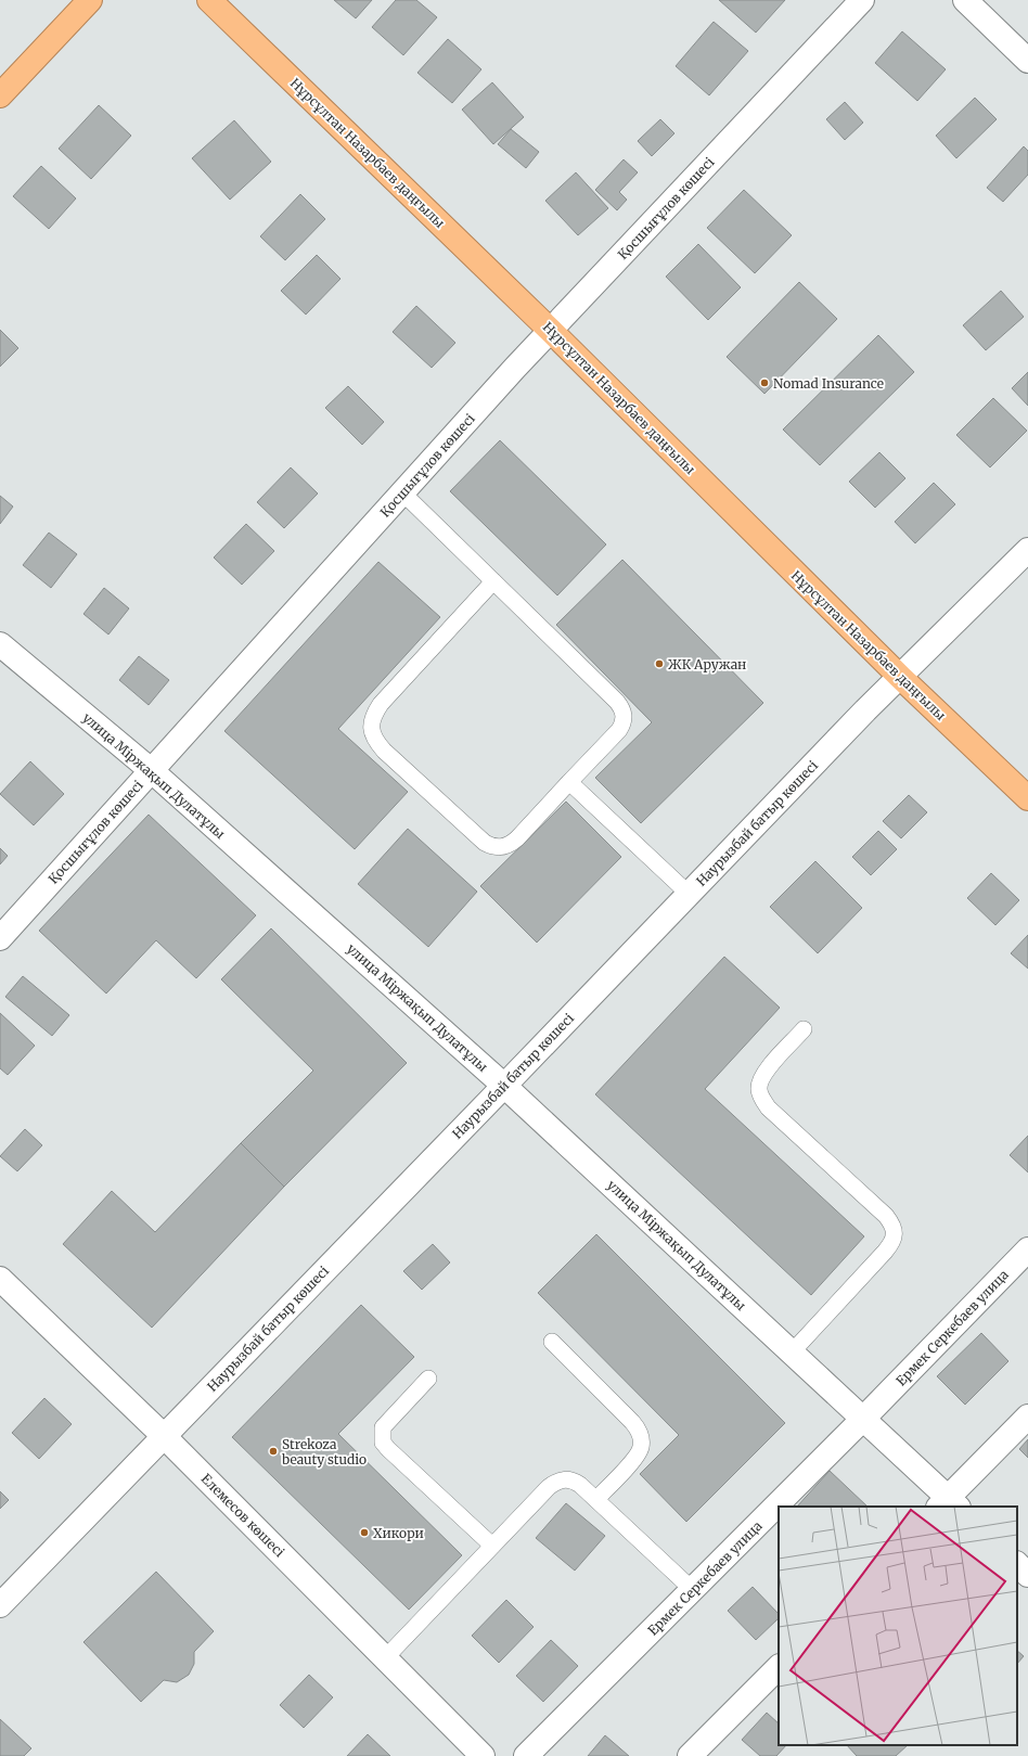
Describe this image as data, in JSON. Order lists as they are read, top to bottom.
{
  "streets": {
    "highway": ["Нұрсұлтан Назарбаев даңғылы"],
    "street": [
      "Қосшығұлов көшесі",
      "улица Міржақып Дулатұлы",
      "Наурызбай батыр көшесі",
      "Ермек Серкебаев улица",
      "Елемесов көшесі"
    ]
  },
  "crossings": [
    ["Нұрсұлтан Назарбаев даңғылы", "Қосшығұлов көшесі"],
    ["Нұрсұлтан Назарбаев даңғылы", "Наурызбай батыр көшесі"],
    ["Қосшығұлов көшесі", "улица Міржақып Дулатұлы"],
    ["улица Міржақып Дулатұлы", "Наурызбай батыр көшесі"],
    ["улица Міржақып Дулатұлы", "Ермек Серкебаев улица"],
    ["Наурызбай батыр көшесі", "Елемесов көшесі"]
  ],
  "places": [
    "Nomad Insurance",
    "ЖК Аружан",
    "Strekoza beauty studio",
    "Хикори"
  ]
}
